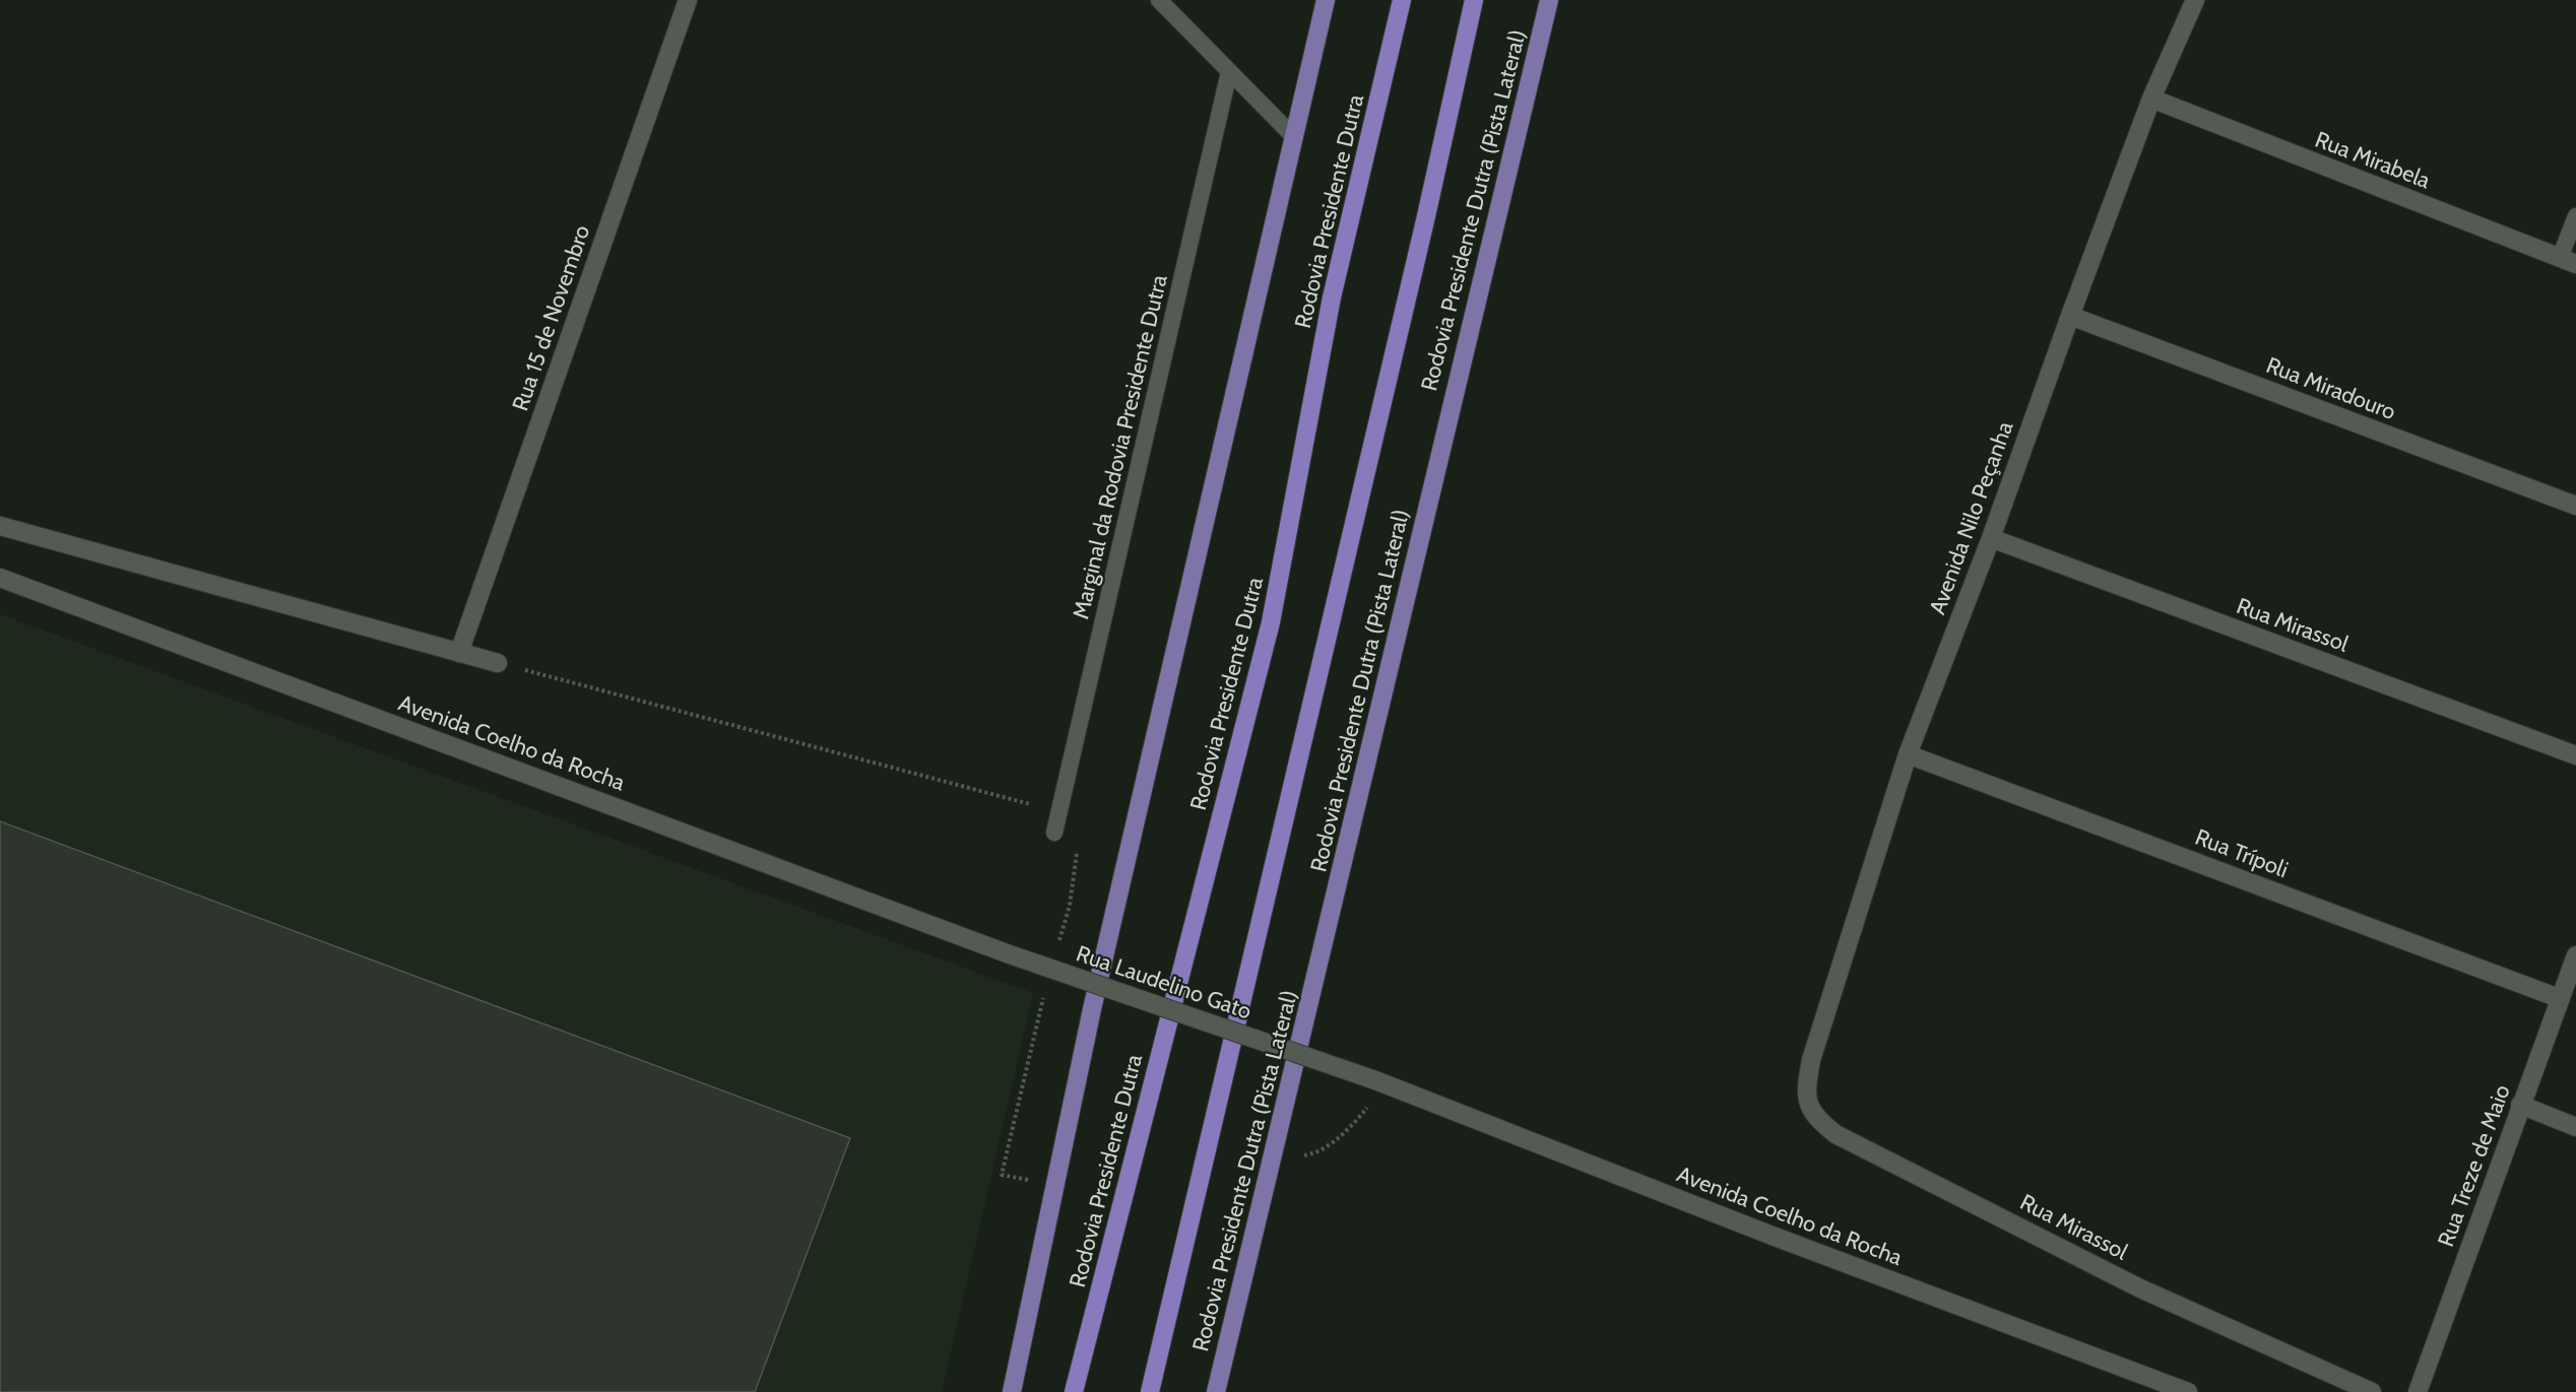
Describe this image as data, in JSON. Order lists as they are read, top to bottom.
{
  "streets": {
    "highway": ["Rodovia Presidente Dutra (Pista Lateral)", "Rodovia Presidente Dutra"],
    "street": [
      "Rua Mirabela",
      "Rua 15 de Novembro",
      "Rua Miradouro",
      "Avenida Nilo Peçanha",
      "Rua Mirassol",
      "Avenida Coelho da Rocha",
      "Rua Trípoli",
      "Rua Laudelino Gato",
      "Rua Treze de Maio"
    ],
    "lane": ["Marginal da Rodovia Presidente Dutra"]
  },
  "crossings": [
    ["Rua Mirabela", "Avenida Nilo Peçanha"],
    ["Rua Miradouro", "Avenida Nilo Peçanha"],
    ["Avenida Nilo Peçanha", "Rua Mirassol"],
    ["Avenida Nilo Peçanha", "Rua Trípoli"],
    ["Avenida Coelho da Rocha", "Rua Laudelino Gato"],
    ["Rua Trípoli", "Rua Treze de Maio"]
  ]
}
